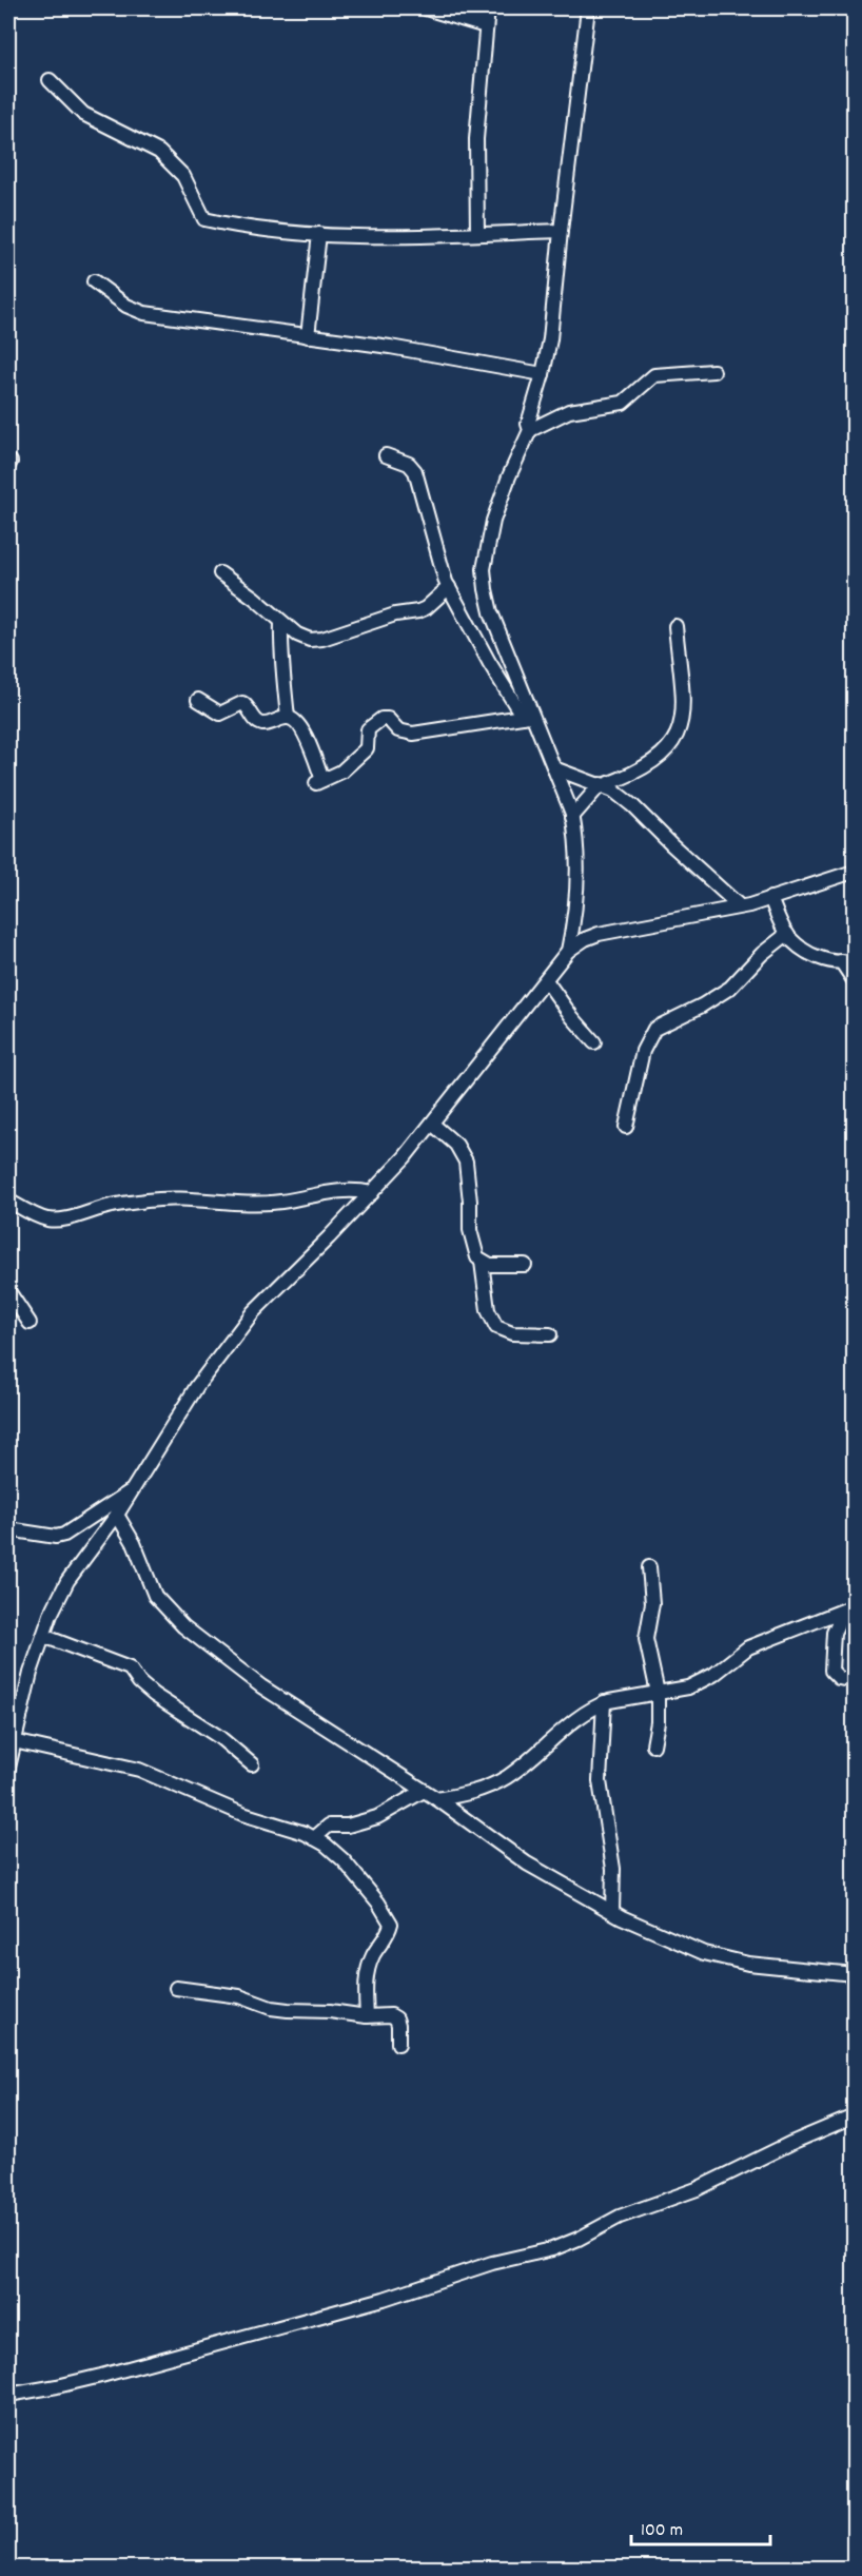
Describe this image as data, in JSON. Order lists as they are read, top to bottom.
{
  "scale_bar": "100 m"
}
